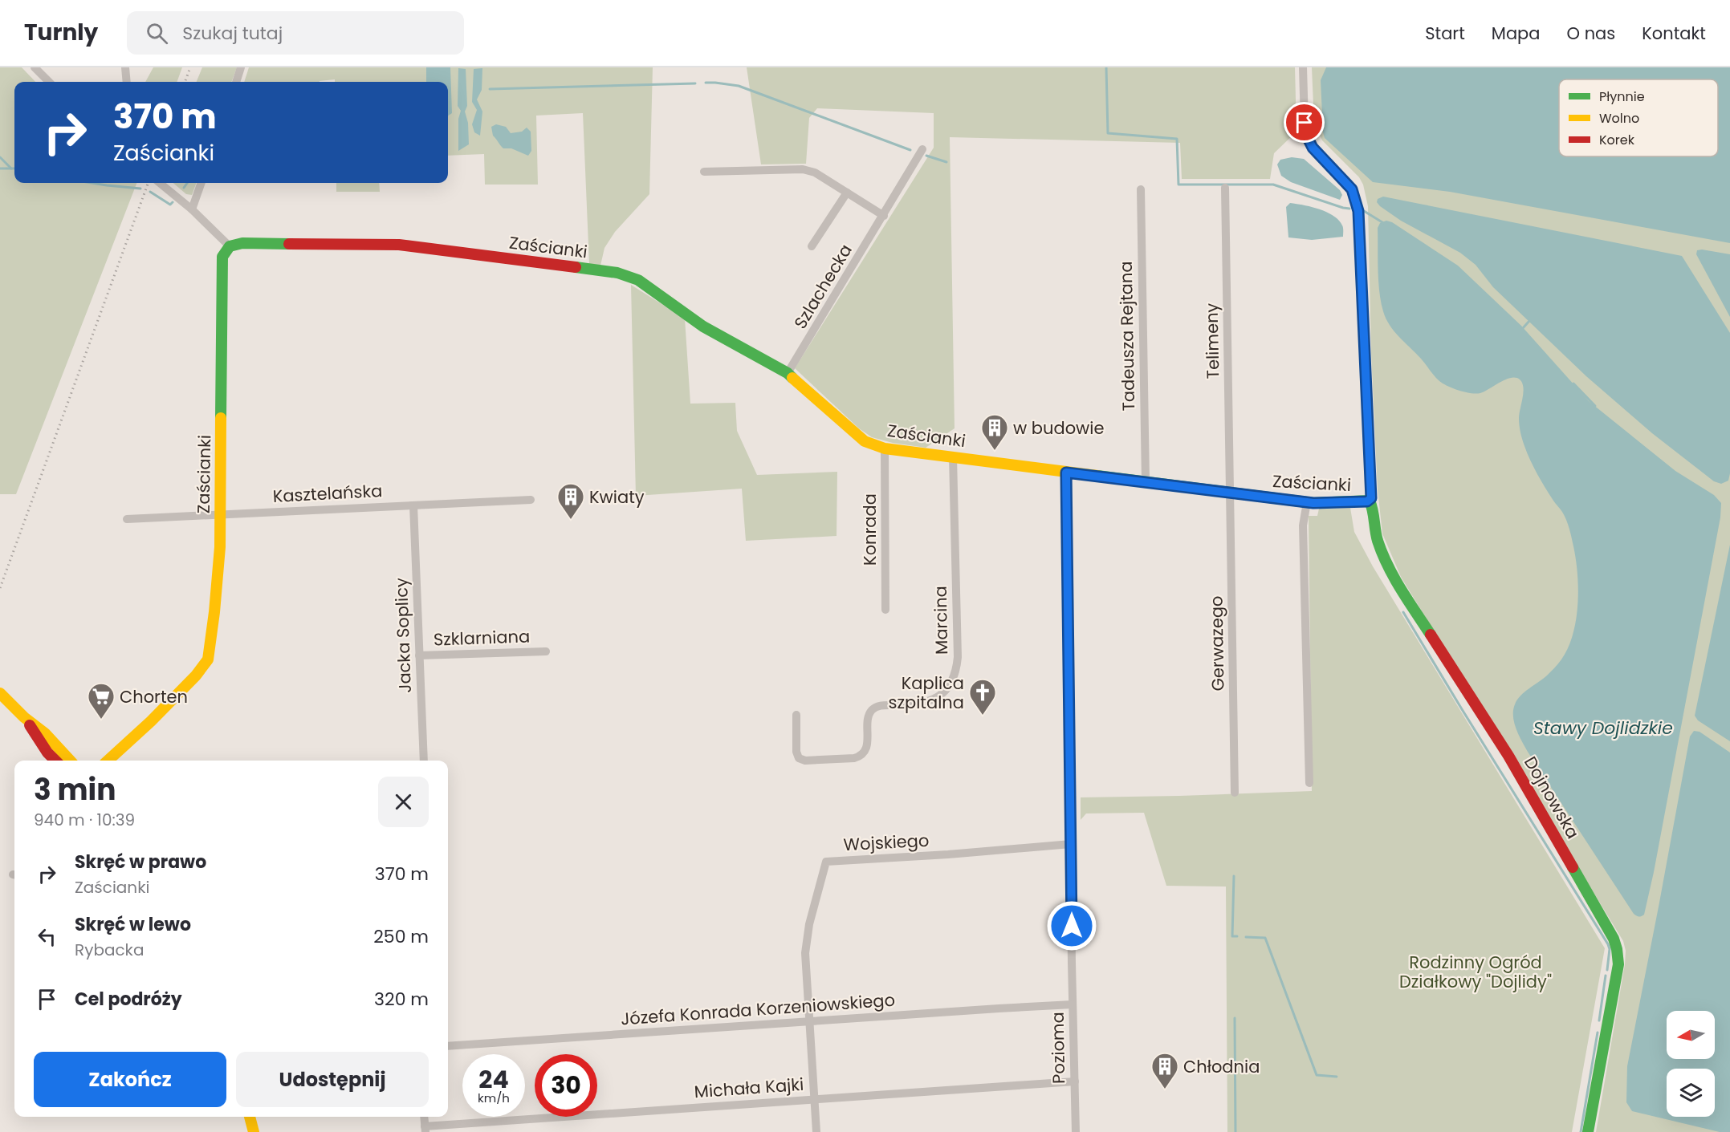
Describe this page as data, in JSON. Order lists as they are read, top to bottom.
{
  "streets": {
    "street": [
      "Zaścianki",
      "Szlachecka",
      "Tadeusza Rejtana",
      "Telimeny",
      "Kasztelańska",
      "Konrada",
      "Marcina",
      "Jacka Soplicy",
      "Szklarniana",
      "Gerwazego",
      "Dojnowska",
      "Wojskiego",
      "Józefa Konrada Korzeniowskiego",
      "Pozioma",
      "Michała Kajki"
    ]
  },
  "crossings": [
    ["Zaścianki", "Szlachecka"],
    ["Zaścianki", "Tadeusza Rejtana"],
    ["Zaścianki", "Telimeny"],
    ["Zaścianki", "Kasztelańska"],
    ["Zaścianki", "Konrada"],
    ["Zaścianki", "Marcina"],
    ["Zaścianki", "Gerwazego"],
    ["Zaścianki", "Dojnowska"],
    ["Zaścianki", "Pozioma"],
    ["Telimeny", "Gerwazego"],
    ["Kasztelańska", "Jacka Soplicy"],
    ["Jacka Soplicy", "Szklarniana"],
    ["Wojskiego", "Józefa Konrada Korzeniowskiego"],
    ["Wojskiego", "Pozioma"],
    ["Józefa Konrada Korzeniowskiego", "Pozioma"],
    ["Pozioma", "Michała Kajki"]
  ],
  "water": ["Stawy Dojlidzkie"],
  "parks": ["Rodzinny Ogród Działkowy \"Dojlidy\""],
  "places": {
    "building": ["w budowie", "Kwiaty", "Chłodnia"],
    "church": ["Kaplica szpitalna"],
    "supermarket": ["Chorten"]
  },
  "legend": ["Płynnie", "Wolno", "Korek"],
  "north": "left",
  "page": {
    "header": "Turnly",
    "search": "Szukaj tutaj",
    "nav": [
      "Start",
      "Mapa",
      "O nas",
      "Kontakt"
    ],
    "turn": ["370 m", "Zaścianki"],
    "heading": ["3 min", "940 m · 10:39"],
    "list": [
      {
        "name": "Skręć w prawo",
        "note": "Zaścianki",
        "value": "370 m"
      },
      {
        "name": "Skręć w lewo",
        "note": "Rybacka",
        "value": "250 m"
      },
      {
        "name": "Cel podróży",
        "value": "320 m"
      }
    ],
    "buttons": ["Zakończ", "Udostępnij"],
    "speed": "24 km/h",
    "limit": "30"
  }
}
